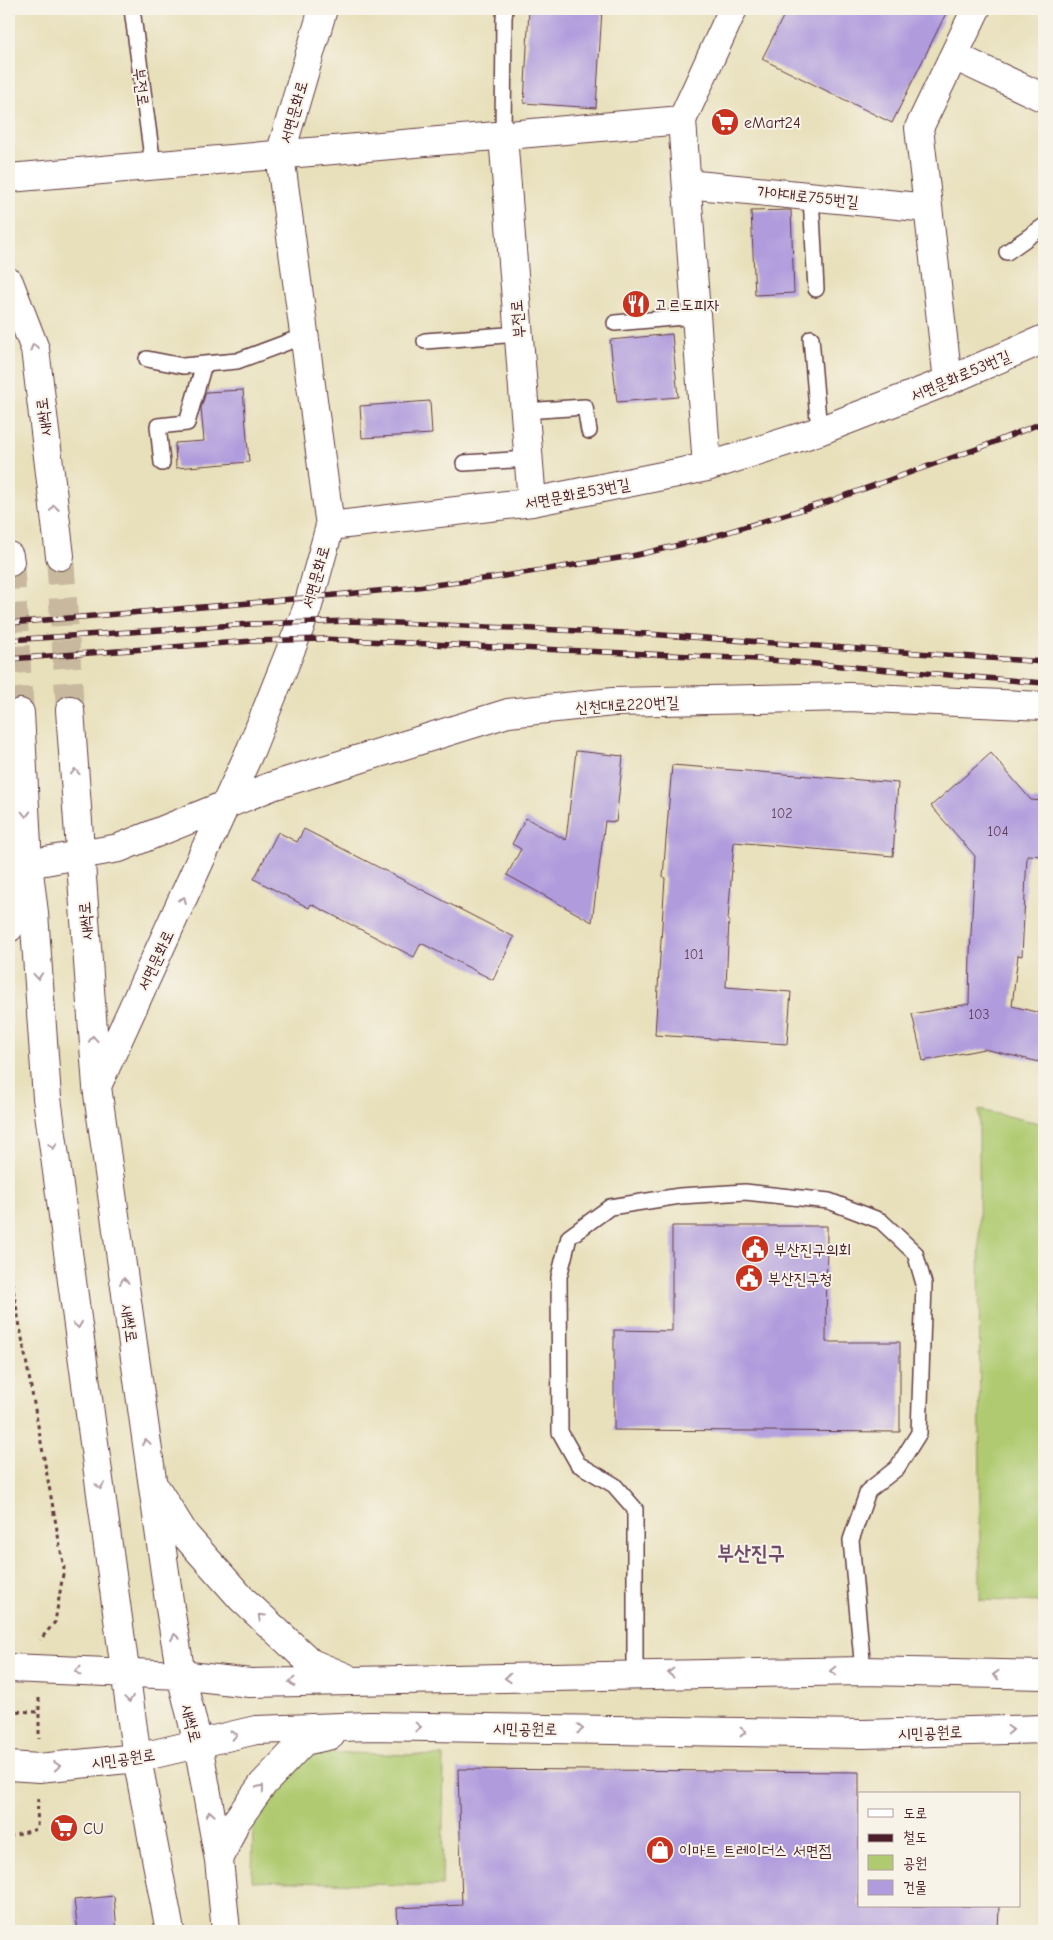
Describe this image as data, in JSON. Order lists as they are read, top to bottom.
{
  "streets": {
    "main road": [
      "부전로",
      "서면문화로",
      "가야대로755번길",
      "서면문화로53번길",
      "새싹로",
      "신천대로220번길",
      "시민공원로"
    ]
  },
  "crossings": [
    ["부전로", "서면문화로53번길"],
    ["서면문화로", "서면문화로53번길"],
    ["서면문화로", "새싹로"],
    ["서면문화로", "신천대로220번길"],
    ["새싹로", "시민공원로"]
  ],
  "districts": ["부산진구"],
  "places": {
    "supermarket": ["eMart24", "CU"],
    "restaurant": ["고르도피자"],
    "public building": ["부산진구의회", "부산진구청"],
    "shop": ["이마트 트레이더스 서면점"]
  },
  "house_numbers": [
    "102",
    "104",
    "101",
    "103"
  ],
  "legend": [
    "도로",
    "철도",
    "공원",
    "건물"
  ]
}
